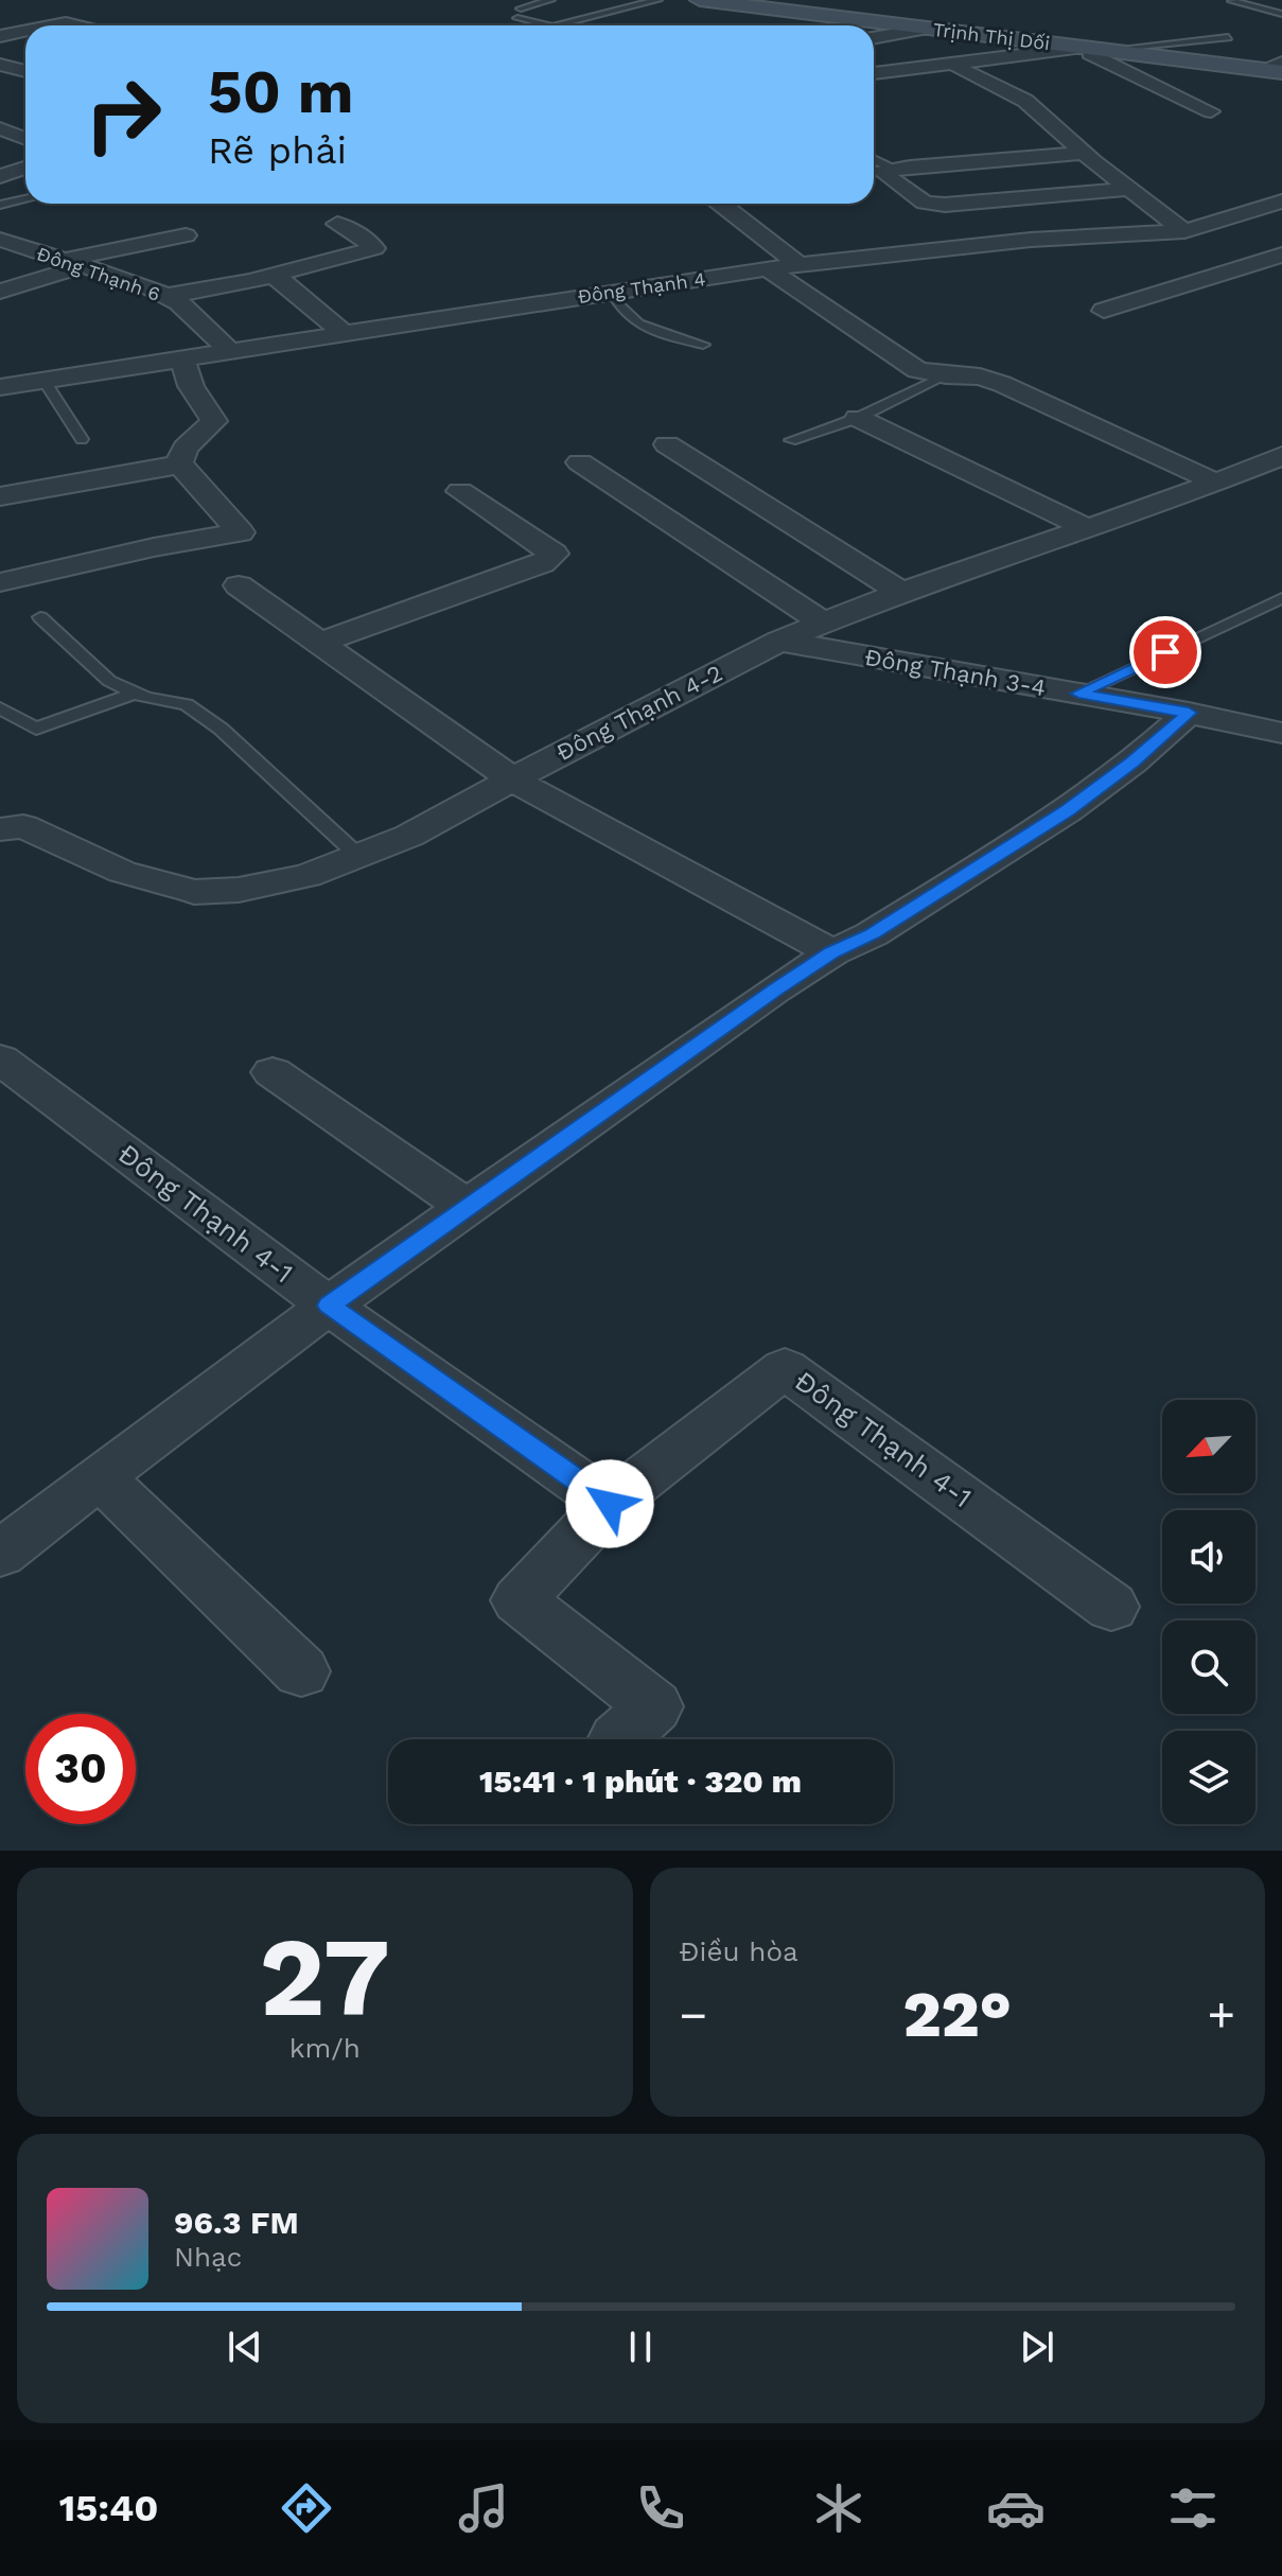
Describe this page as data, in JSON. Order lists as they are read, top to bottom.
{
  "streets": {
    "main road": ["Trịnh Thị Dối"],
    "street": [
      "Đông Thạnh 6",
      "Đông Thạnh 4",
      "Đông Thạnh 3-4",
      "Đông Thạnh 4-2",
      "Đông Thạnh 4-1"
    ]
  },
  "crossings": [
    ["Đông Thạnh 6", "Đông Thạnh 4"],
    ["Đông Thạnh 3-4", "Đông Thạnh 4-2"]
  ],
  "north": "bottom left",
  "page": {
    "turn": ["50 m", "Rẽ phải"],
    "limit": "30",
    "trip": "15:41 · 1 phút · 320 m",
    "tile": [
      ["27", "km/h"],
      "Điều hòa"
    ],
    "heat": ["−", "22°", "+"],
    "song": ["96.3 FM", "Nhạc"],
    "tabs": "15:40"
  }
}
